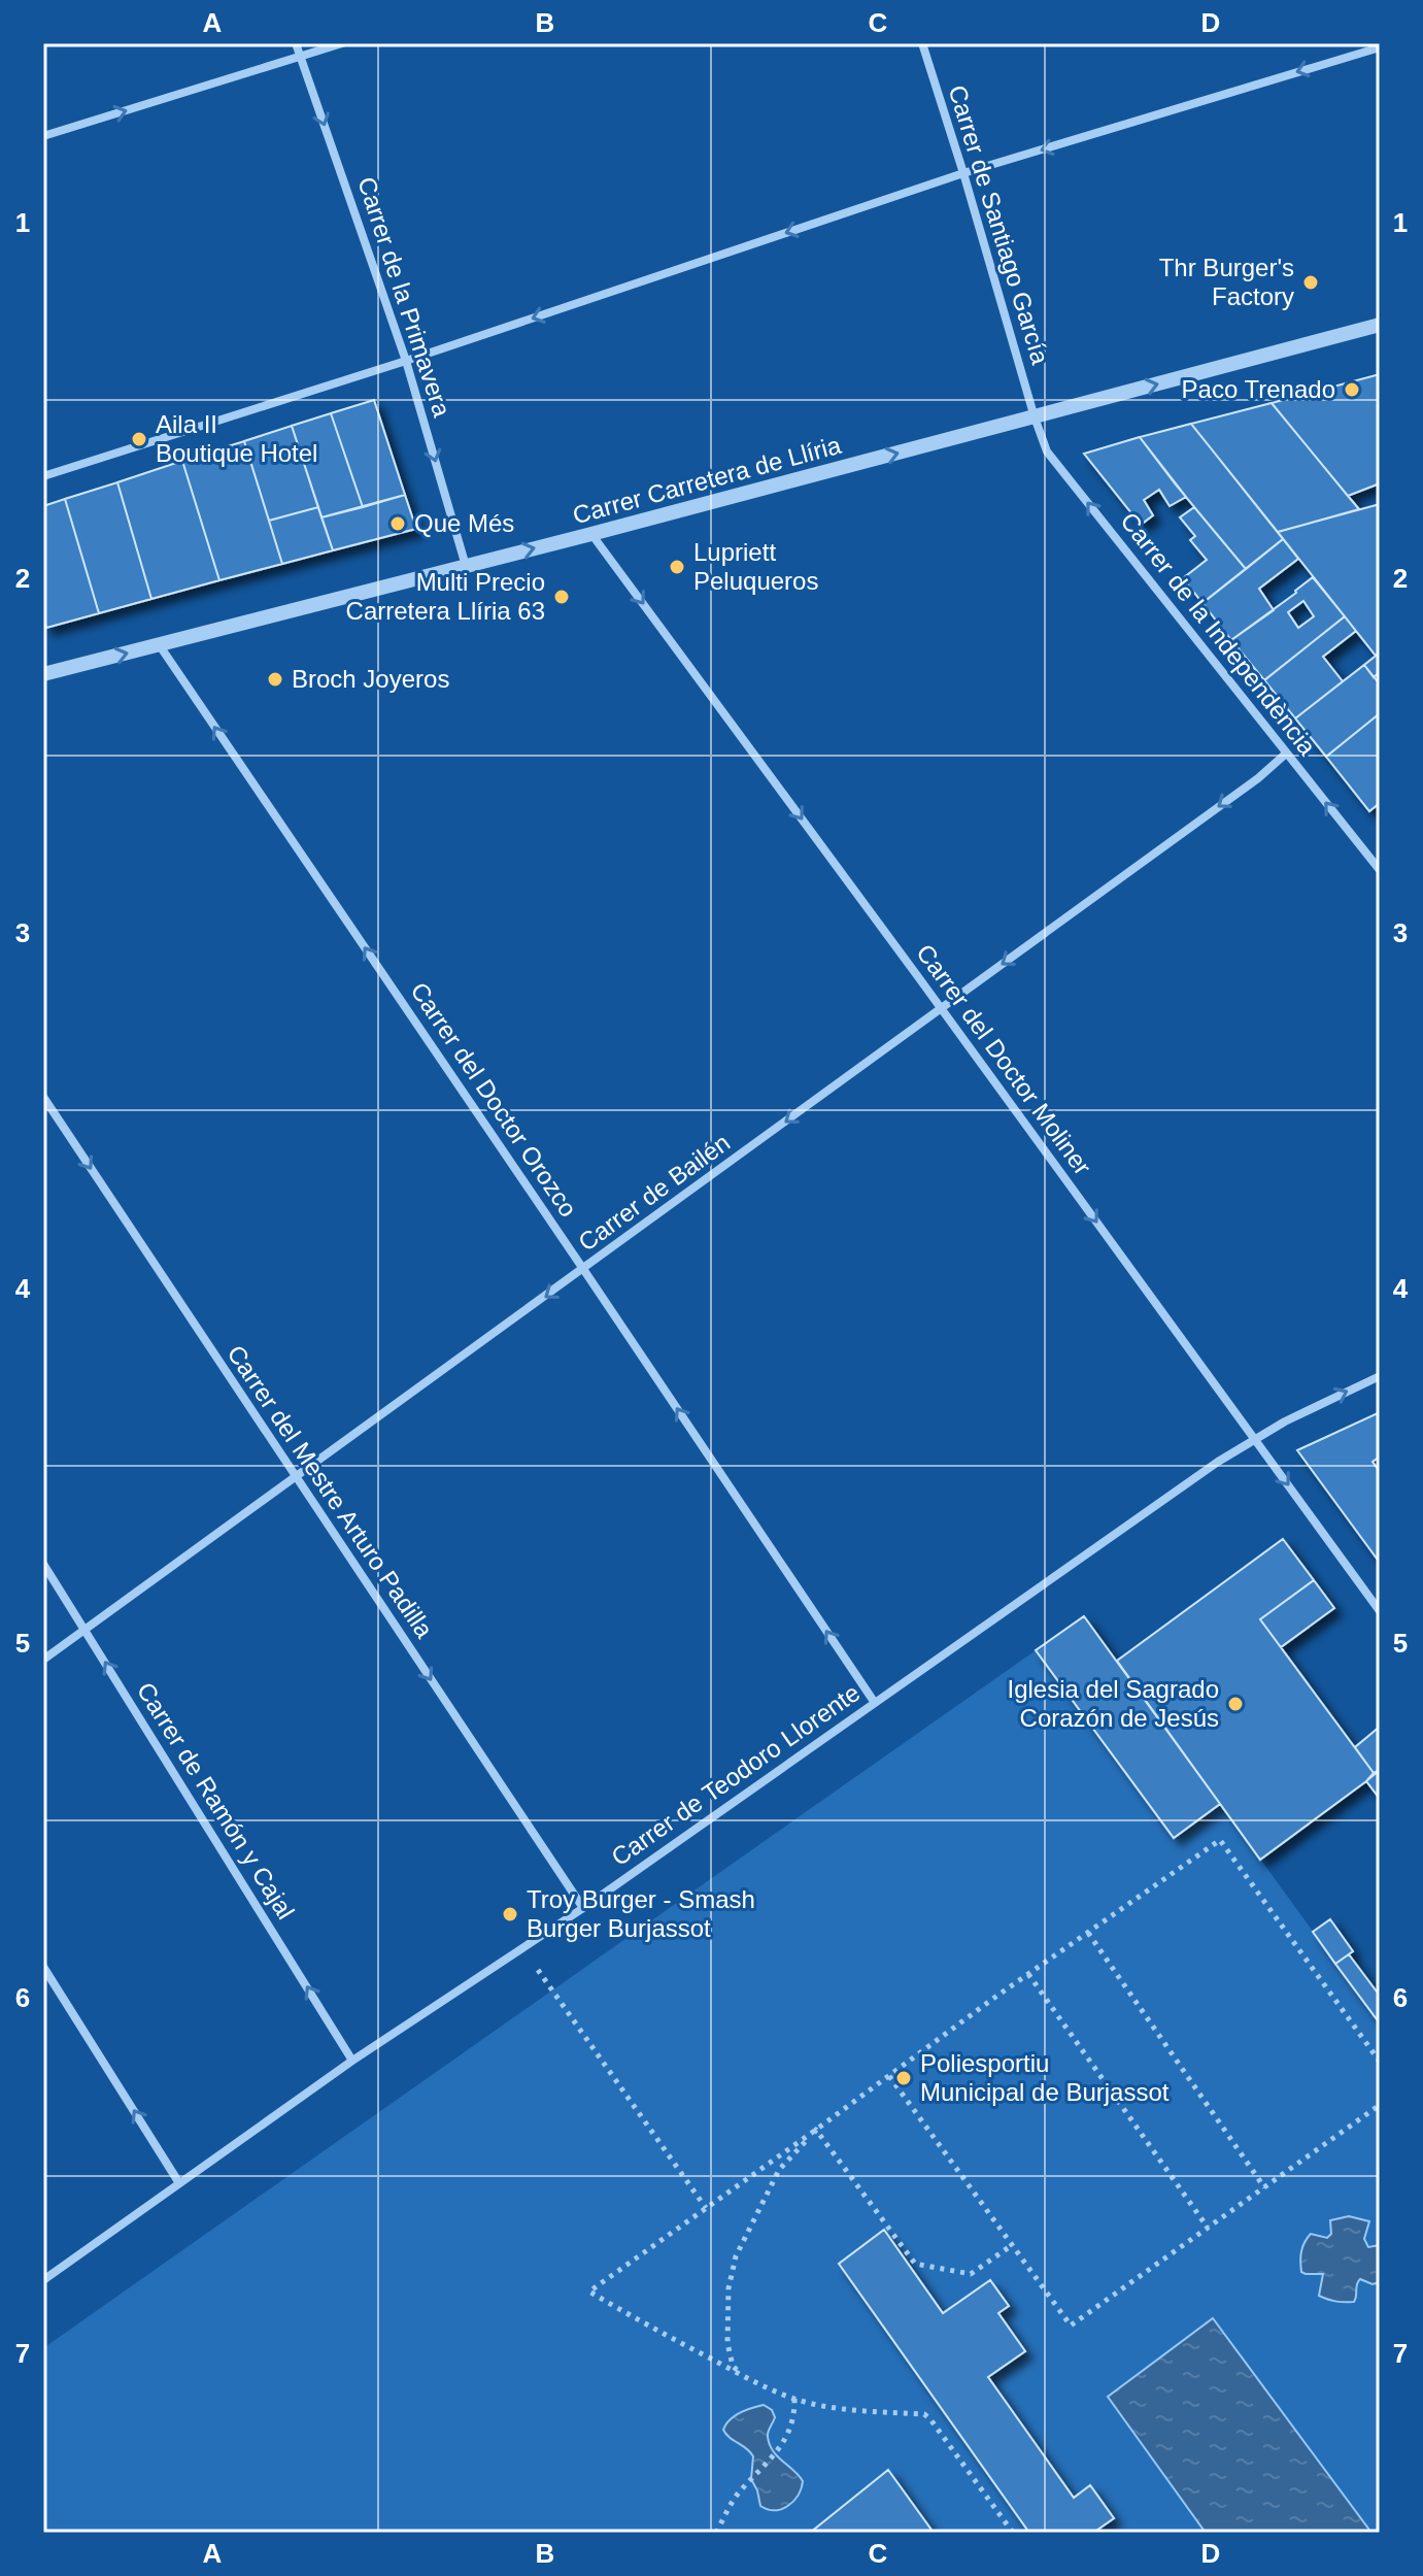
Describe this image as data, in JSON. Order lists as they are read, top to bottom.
{
  "streets": {
    "street": [
      "Carrer de Santiago García",
      "Carrer de la Primavera",
      "Carrer Carretera de Llíria",
      "Carrer de la Independència",
      "Carrer del Doctor Moliner",
      "Carrer del Doctor Orozco",
      "Carrer de Bailén",
      "Carrer del Mestre Arturo Padilla",
      "Carrer de Teodoro Llorente",
      "Carrer de Ramón y Cajal"
    ]
  },
  "crossings": [
    ["Carrer de Santiago García", "Carrer Carretera de Llíria"],
    ["Carrer de Santiago García", "Carrer de la Independència"],
    ["Carrer de la Primavera", "Carrer Carretera de Llíria"],
    ["Carrer Carretera de Llíria", "Carrer de la Independència"],
    ["Carrer Carretera de Llíria", "Carrer del Doctor Moliner"],
    ["Carrer Carretera de Llíria", "Carrer del Doctor Orozco"],
    ["Carrer de la Independència", "Carrer de Bailén"],
    ["Carrer del Doctor Moliner", "Carrer de Bailén"],
    ["Carrer del Doctor Moliner", "Carrer de Teodoro Llorente"],
    ["Carrer del Doctor Orozco", "Carrer de Bailén"],
    ["Carrer del Doctor Orozco", "Carrer de Teodoro Llorente"],
    ["Carrer de Bailén", "Carrer del Mestre Arturo Padilla"],
    ["Carrer de Bailén", "Carrer de Ramón y Cajal"],
    ["Carrer del Mestre Arturo Padilla", "Carrer de Teodoro Llorente"],
    ["Carrer de Teodoro Llorente", "Carrer de Ramón y Cajal"]
  ],
  "one_way": [
    "Carrer de la Primavera",
    "Carrer Carretera de Llíria",
    "Carrer de la Independència",
    "Carrer del Doctor Moliner",
    "Carrer del Doctor Orozco",
    "Carrer de Bailén",
    "Carrer del Mestre Arturo Padilla",
    "Carrer de Ramón y Cajal"
  ],
  "places": [
    "Thr Burger's Factory",
    "Paco Trenado",
    "Aila II Boutique Hotel",
    "Que Més",
    "Lupriett Peluqueros",
    "Multi Precio Carretera Llíria 63",
    "Broch Joyeros",
    "Iglesia del Sagrado Corazón de Jesús",
    "Troy Burger - Smash Burger Burjassot",
    "Poliesportiu Municipal de Burjassot"
  ],
  "grid": {
    "columns": [
      "A",
      "B",
      "C",
      "D"
    ],
    "rows": [
      "1",
      "2",
      "3",
      "4",
      "5",
      "6",
      "7"
    ]
  }
}
